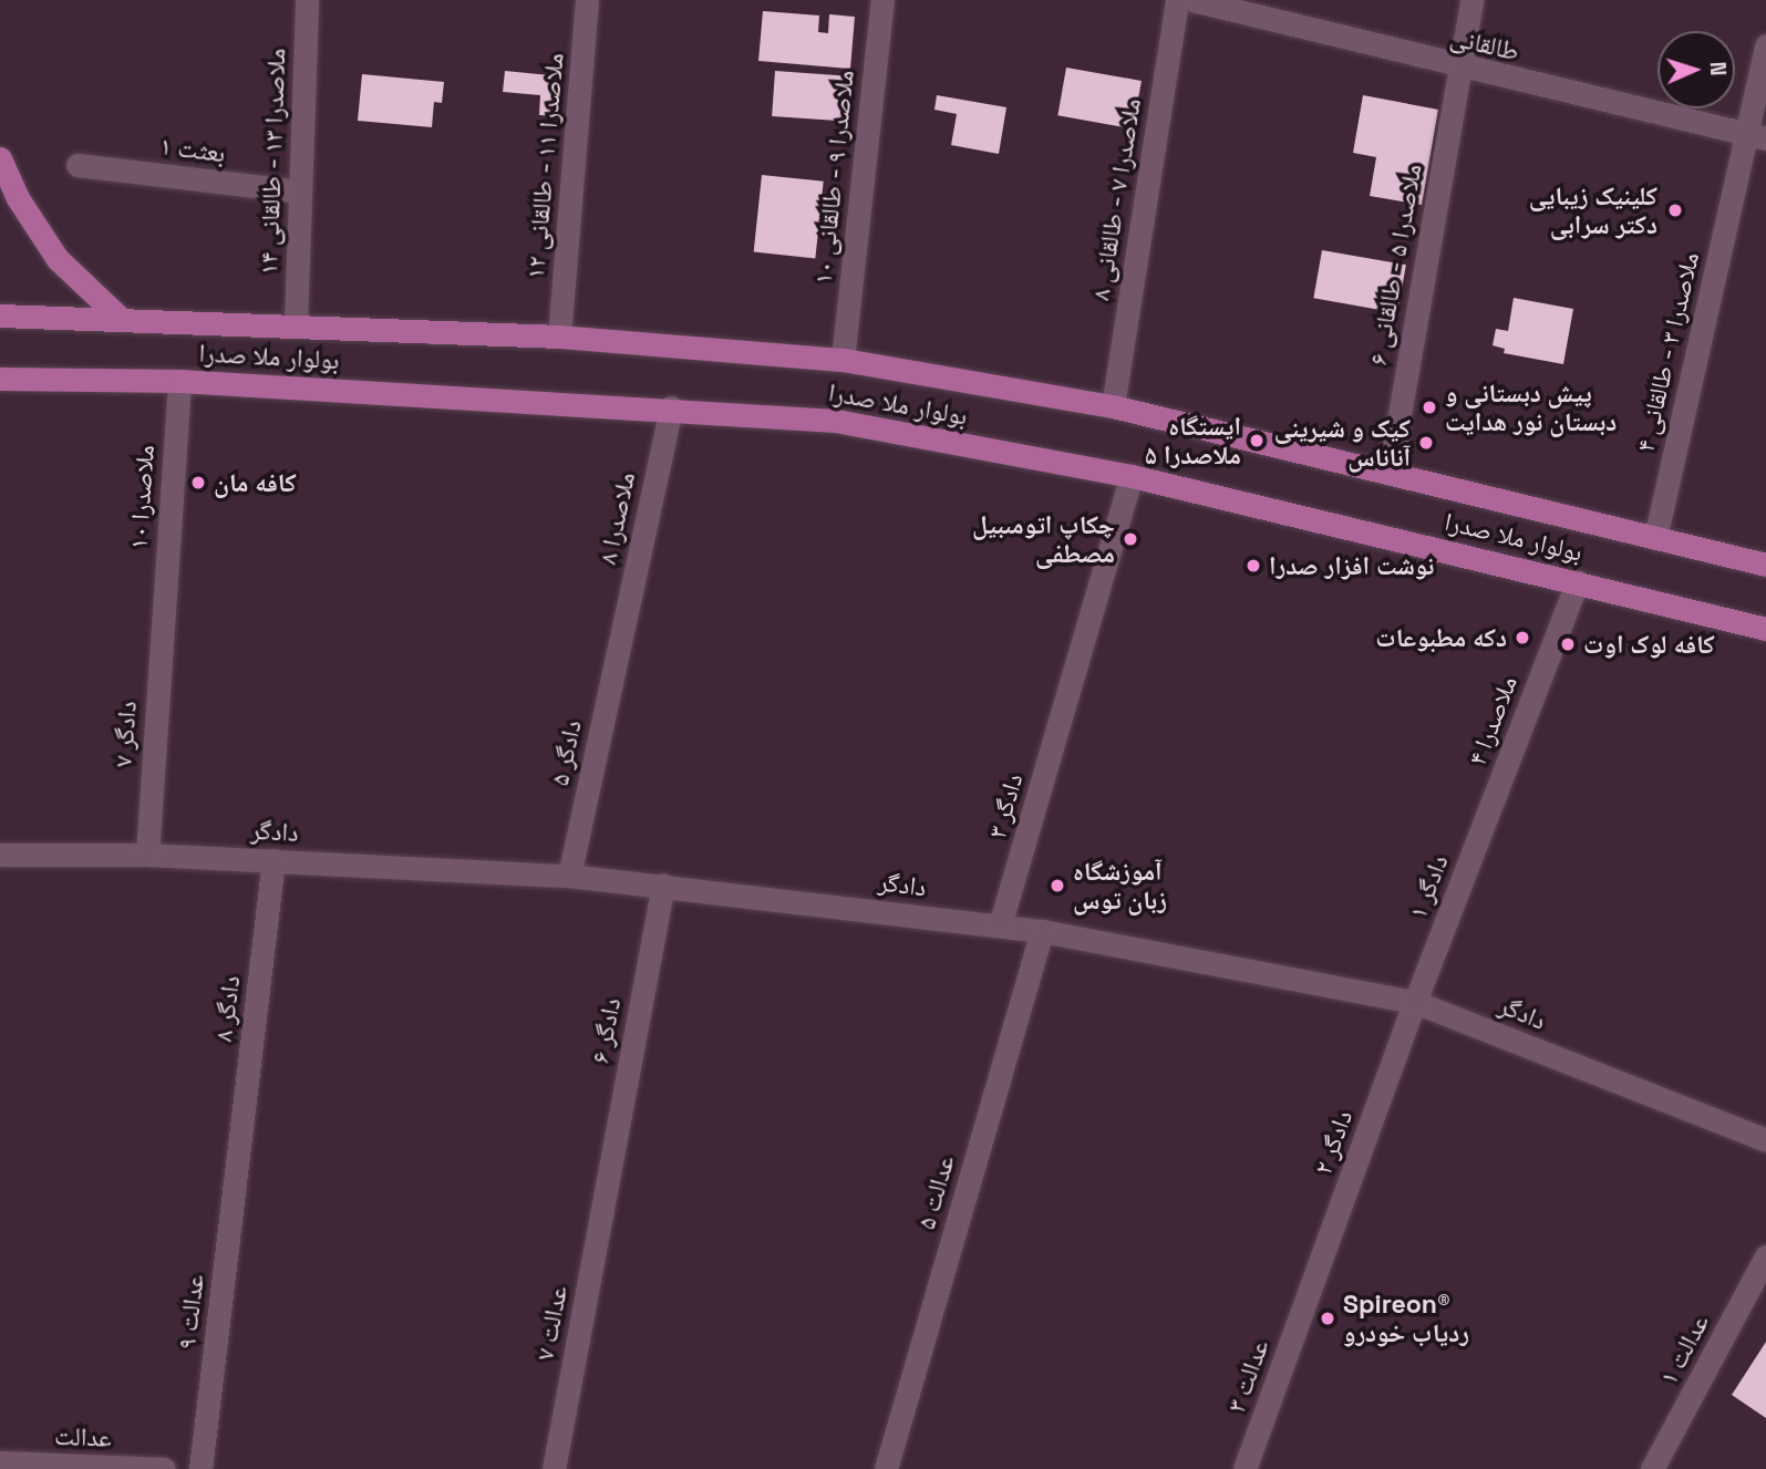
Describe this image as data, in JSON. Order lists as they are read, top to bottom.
{
  "streets": {
    "main road": ["بولوار ملا صدرا"],
    "street": [
      "طالقانی",
      "بعثت ۱",
      "ملاصدرا ۱۳ - طالقانی ۱۴",
      "ملاصدرا ۱۱ - طالقانی ۱۲",
      "ملاصدرا ۹ - طالقانی ۱۰",
      "ملاصدرا ۷ - طالقانی ۸",
      "ملاصدرا ۵ - طالقانی ۶",
      "ملاصدرا ۳ - طالقانی ۴",
      "ملاصدرا ۱۰",
      "ملاصدرا ۸",
      "ملاصدرا ۴",
      "دادگر ۷",
      "دادگر ۵",
      "دادگر ۳",
      "دادگر",
      "دادگر ۱",
      "دادگر ۸",
      "دادگر ۶",
      "دادگر ۲",
      "عدالت ۵",
      "عدالت ۹",
      "عدالت ۷",
      "عدالت ۱",
      "عدالت ۳",
      "عدالت"
    ]
  },
  "crossings": [
    ["طالقانی", "ملاصدرا ۵ - طالقانی ۶"],
    ["طالقانی", "ملاصدرا ۳ - طالقانی ۴"],
    ["بعثت ۱", "ملاصدرا ۱۳ - طالقانی ۱۴"],
    ["ملاصدرا ۱۳ - طالقانی ۱۴", "بولوار ملا صدرا"],
    ["ملاصدرا ۱۱ - طالقانی ۱۲", "بولوار ملا صدرا"],
    ["ملاصدرا ۹ - طالقانی ۱۰", "بولوار ملا صدرا"],
    ["ملاصدرا ۷ - طالقانی ۸", "بولوار ملا صدرا"],
    ["ملاصدرا ۵ - طالقانی ۶", "بولوار ملا صدرا"],
    ["ملاصدرا ۳ - طالقانی ۴", "بولوار ملا صدرا"],
    ["بولوار ملا صدرا", "ملاصدرا ۱۰"],
    ["بولوار ملا صدرا", "ملاصدرا ۸"],
    ["بولوار ملا صدرا", "ملاصدرا ۴"],
    ["بولوار ملا صدرا", "دادگر ۳"],
    ["ملاصدرا ۱۰", "دادگر ۷"],
    ["ملاصدرا ۸", "دادگر ۵"],
    ["ملاصدرا ۴", "دادگر ۱"],
    ["دادگر ۷", "دادگر"],
    ["دادگر ۵", "دادگر"],
    ["دادگر ۳", "دادگر"],
    ["دادگر", "دادگر ۱"],
    ["دادگر", "دادگر ۸"],
    ["دادگر", "دادگر ۶"],
    ["دادگر", "دادگر ۲"],
    ["دادگر", "عدالت ۵"],
    ["دادگر ۱", "دادگر ۲"],
    ["دادگر ۸", "عدالت ۹"],
    ["دادگر ۶", "عدالت ۷"],
    ["دادگر ۲", "عدالت ۳"]
  ],
  "places": [
    "کلینیک زیبایی دکتر سرابی",
    "پیش دبستانی و دبستان نور هدایت",
    "ایستگاه ملاصدرا ۵",
    "کیک و شیرینی آناناس",
    "کافه مان",
    "چکاپ اتومىبیل مصطفی",
    "نوشت افزار صدرا",
    "دکه مطبوعات",
    "کافه لوک اوت",
    "آموزشگاه زبان توس",
    "Spireon® ردیاب خودرو"
  ],
  "north": "right"
}
